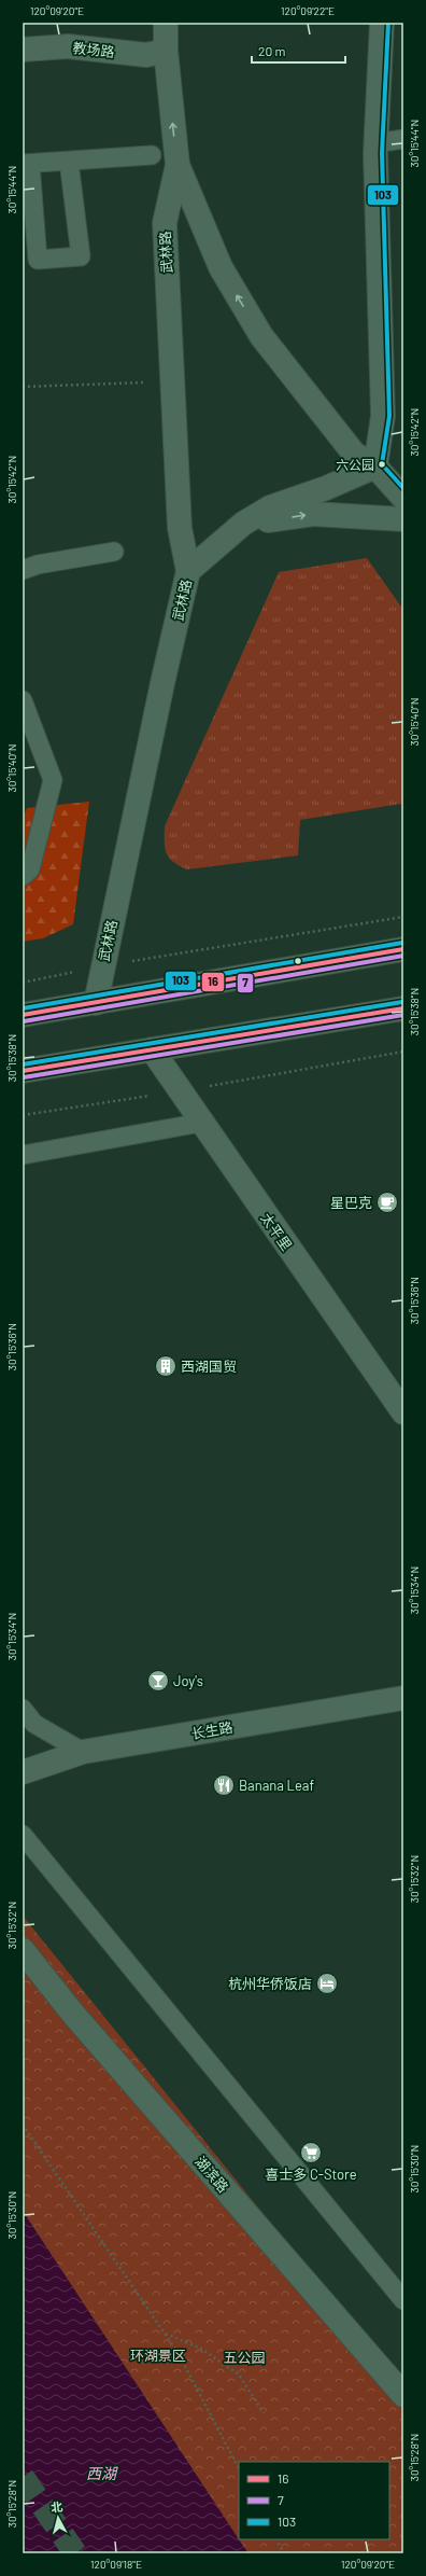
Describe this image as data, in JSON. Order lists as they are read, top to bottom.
{
  "streets": {
    "street": [
      "教场路",
      "武林路",
      "太平里",
      "长生路",
      "湖滨路"
    ]
  },
  "crossings": [
    ["教场路", "武林路"]
  ],
  "water": ["西湖"],
  "parks": ["环湖景区", "五公园"],
  "places": {
    "other": ["六公园"],
    "cafe": ["星巴克"],
    "building": ["西湖国贸"],
    "bar": ["Joy's"],
    "restaurant": ["Banana Leaf"],
    "hotel": ["杭州华侨饭店"],
    "supermarket": ["喜士多 C-Store"]
  },
  "lines": ["transit line 103", "transit line 16", "transit line 7"],
  "legend": ["16", "7", "103"],
  "scale_bar": "20 m",
  "north": "top",
  "coordinates": [
    "120°09'20\"E",
    "120°09'22\"E",
    "30°15'44\"N",
    "30°15'42\"N",
    "30°15'40\"N",
    "30°15'38\"N",
    "30°15'36\"N",
    "30°15'34\"N",
    "30°15'32\"N",
    "30°15'30\"N",
    "30°15'28\"N",
    "120°09'18\"E"
  ]
}
